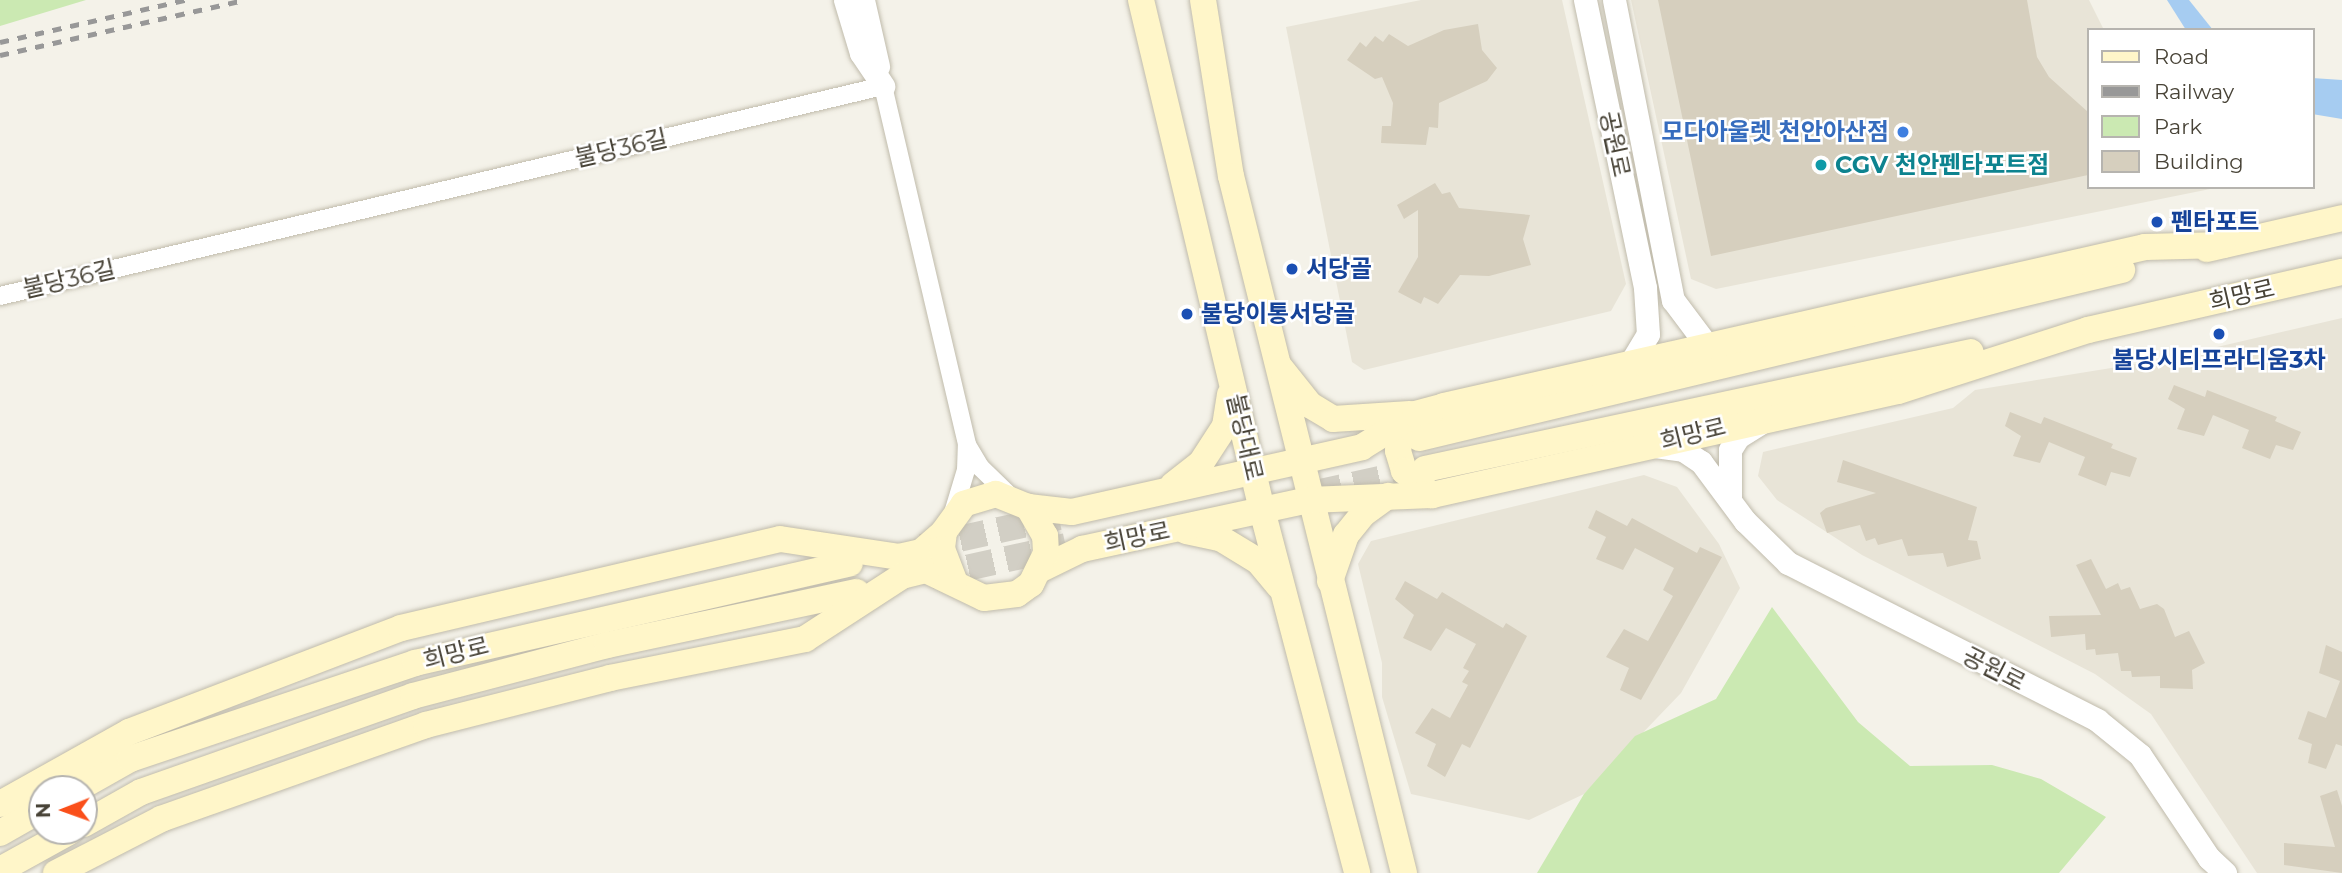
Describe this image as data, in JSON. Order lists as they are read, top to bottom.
{
  "streets": {
    "main road": ["희망로", "불당대로"],
    "street": ["공원로", "불당36길"]
  },
  "crossings": [
    ["공원로", "희망로"],
    ["희망로", "불당대로"]
  ],
  "places": [
    "모다아울렛 천안아산점",
    "CGV 천안펜타포트점",
    "펜타포트",
    "서당골",
    "불당이통서당골",
    "불당시티프라디움3차"
  ],
  "legend": [
    "Road",
    "Railway",
    "Park",
    "Building"
  ],
  "north": "left"
}
